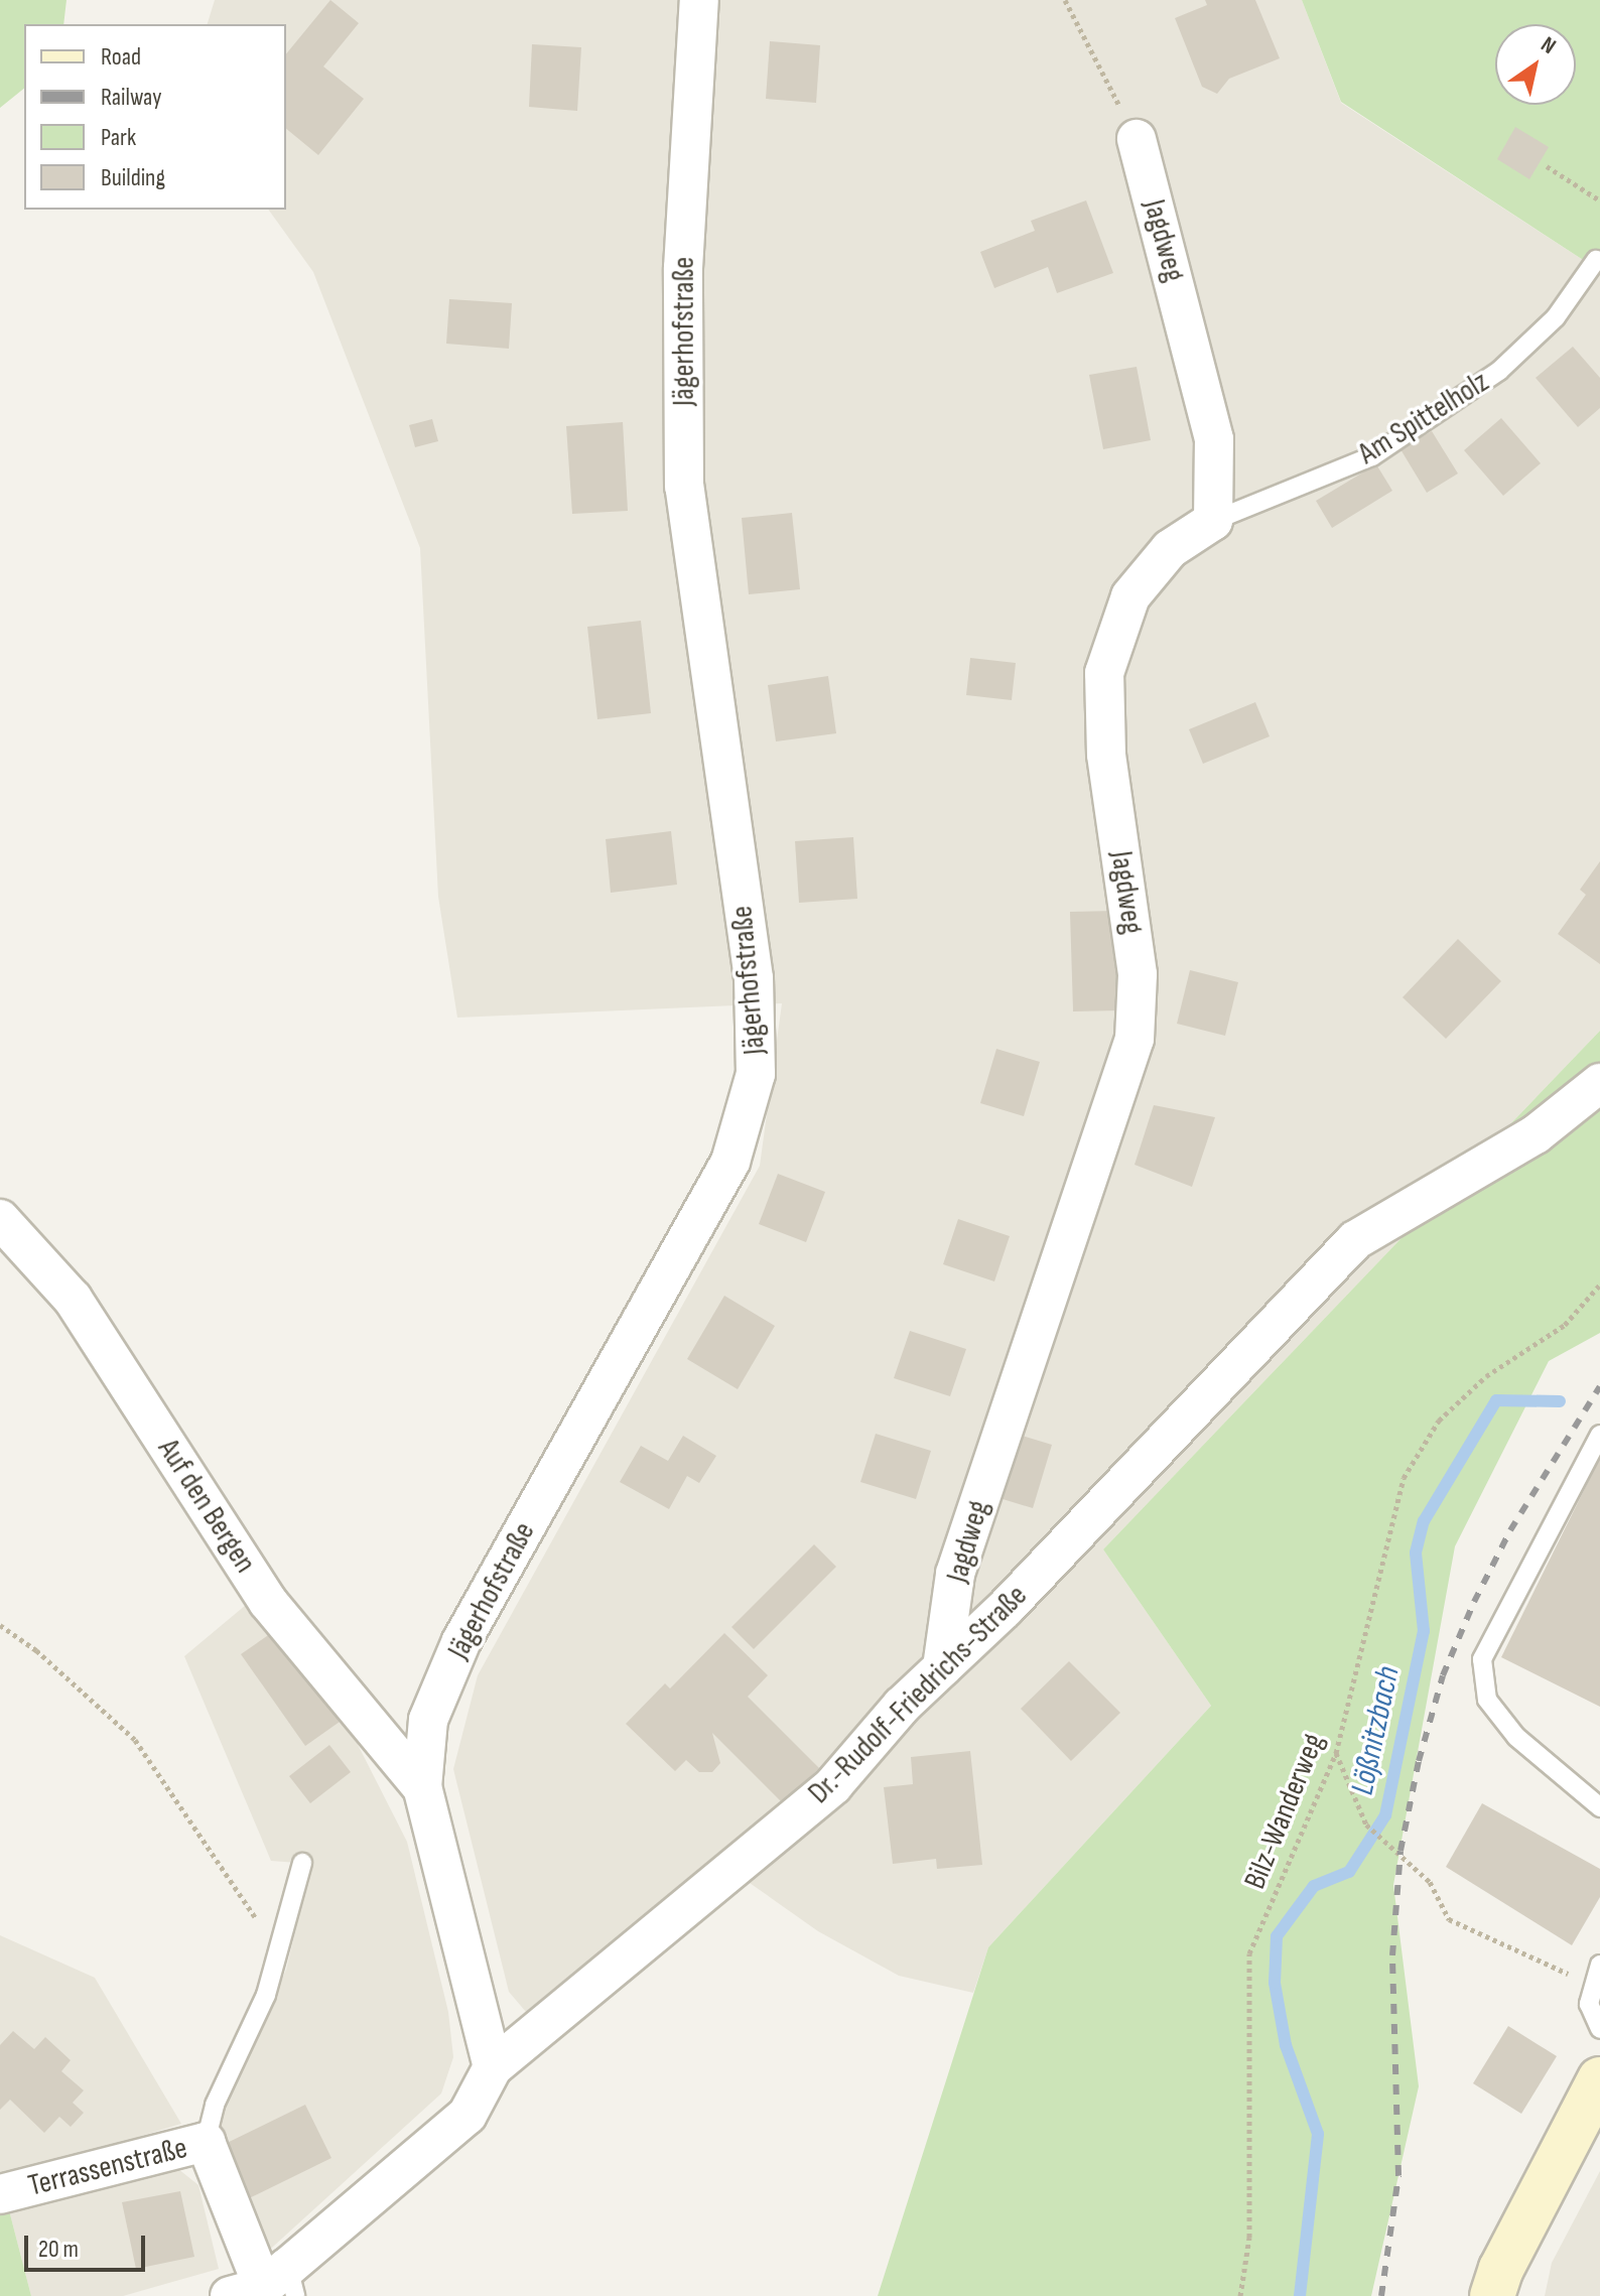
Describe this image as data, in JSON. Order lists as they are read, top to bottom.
{
  "streets": {
    "street": [
      "Jagdweg",
      "Jägerhofstraße",
      "Auf den Bergen",
      "Dr.-Rudolf-Friedrichs-Straße",
      "Terrassenstraße"
    ],
    "lane": ["Am Spittelholz"],
    "path": ["Bilz-Wanderweg"]
  },
  "crossings": [
    ["Jagdweg", "Am Spittelholz"],
    ["Jagdweg", "Dr.-Rudolf-Friedrichs-Straße"],
    ["Jägerhofstraße", "Auf den Bergen"],
    ["Jägerhofstraße", "Dr.-Rudolf-Friedrichs-Straße"],
    ["Dr.-Rudolf-Friedrichs-Straße", "Terrassenstraße"]
  ],
  "water": ["Lößnitzbach"],
  "legend": [
    "Road",
    "Railway",
    "Park",
    "Building"
  ],
  "scale_bar": "20 m",
  "north": "top right"
}
